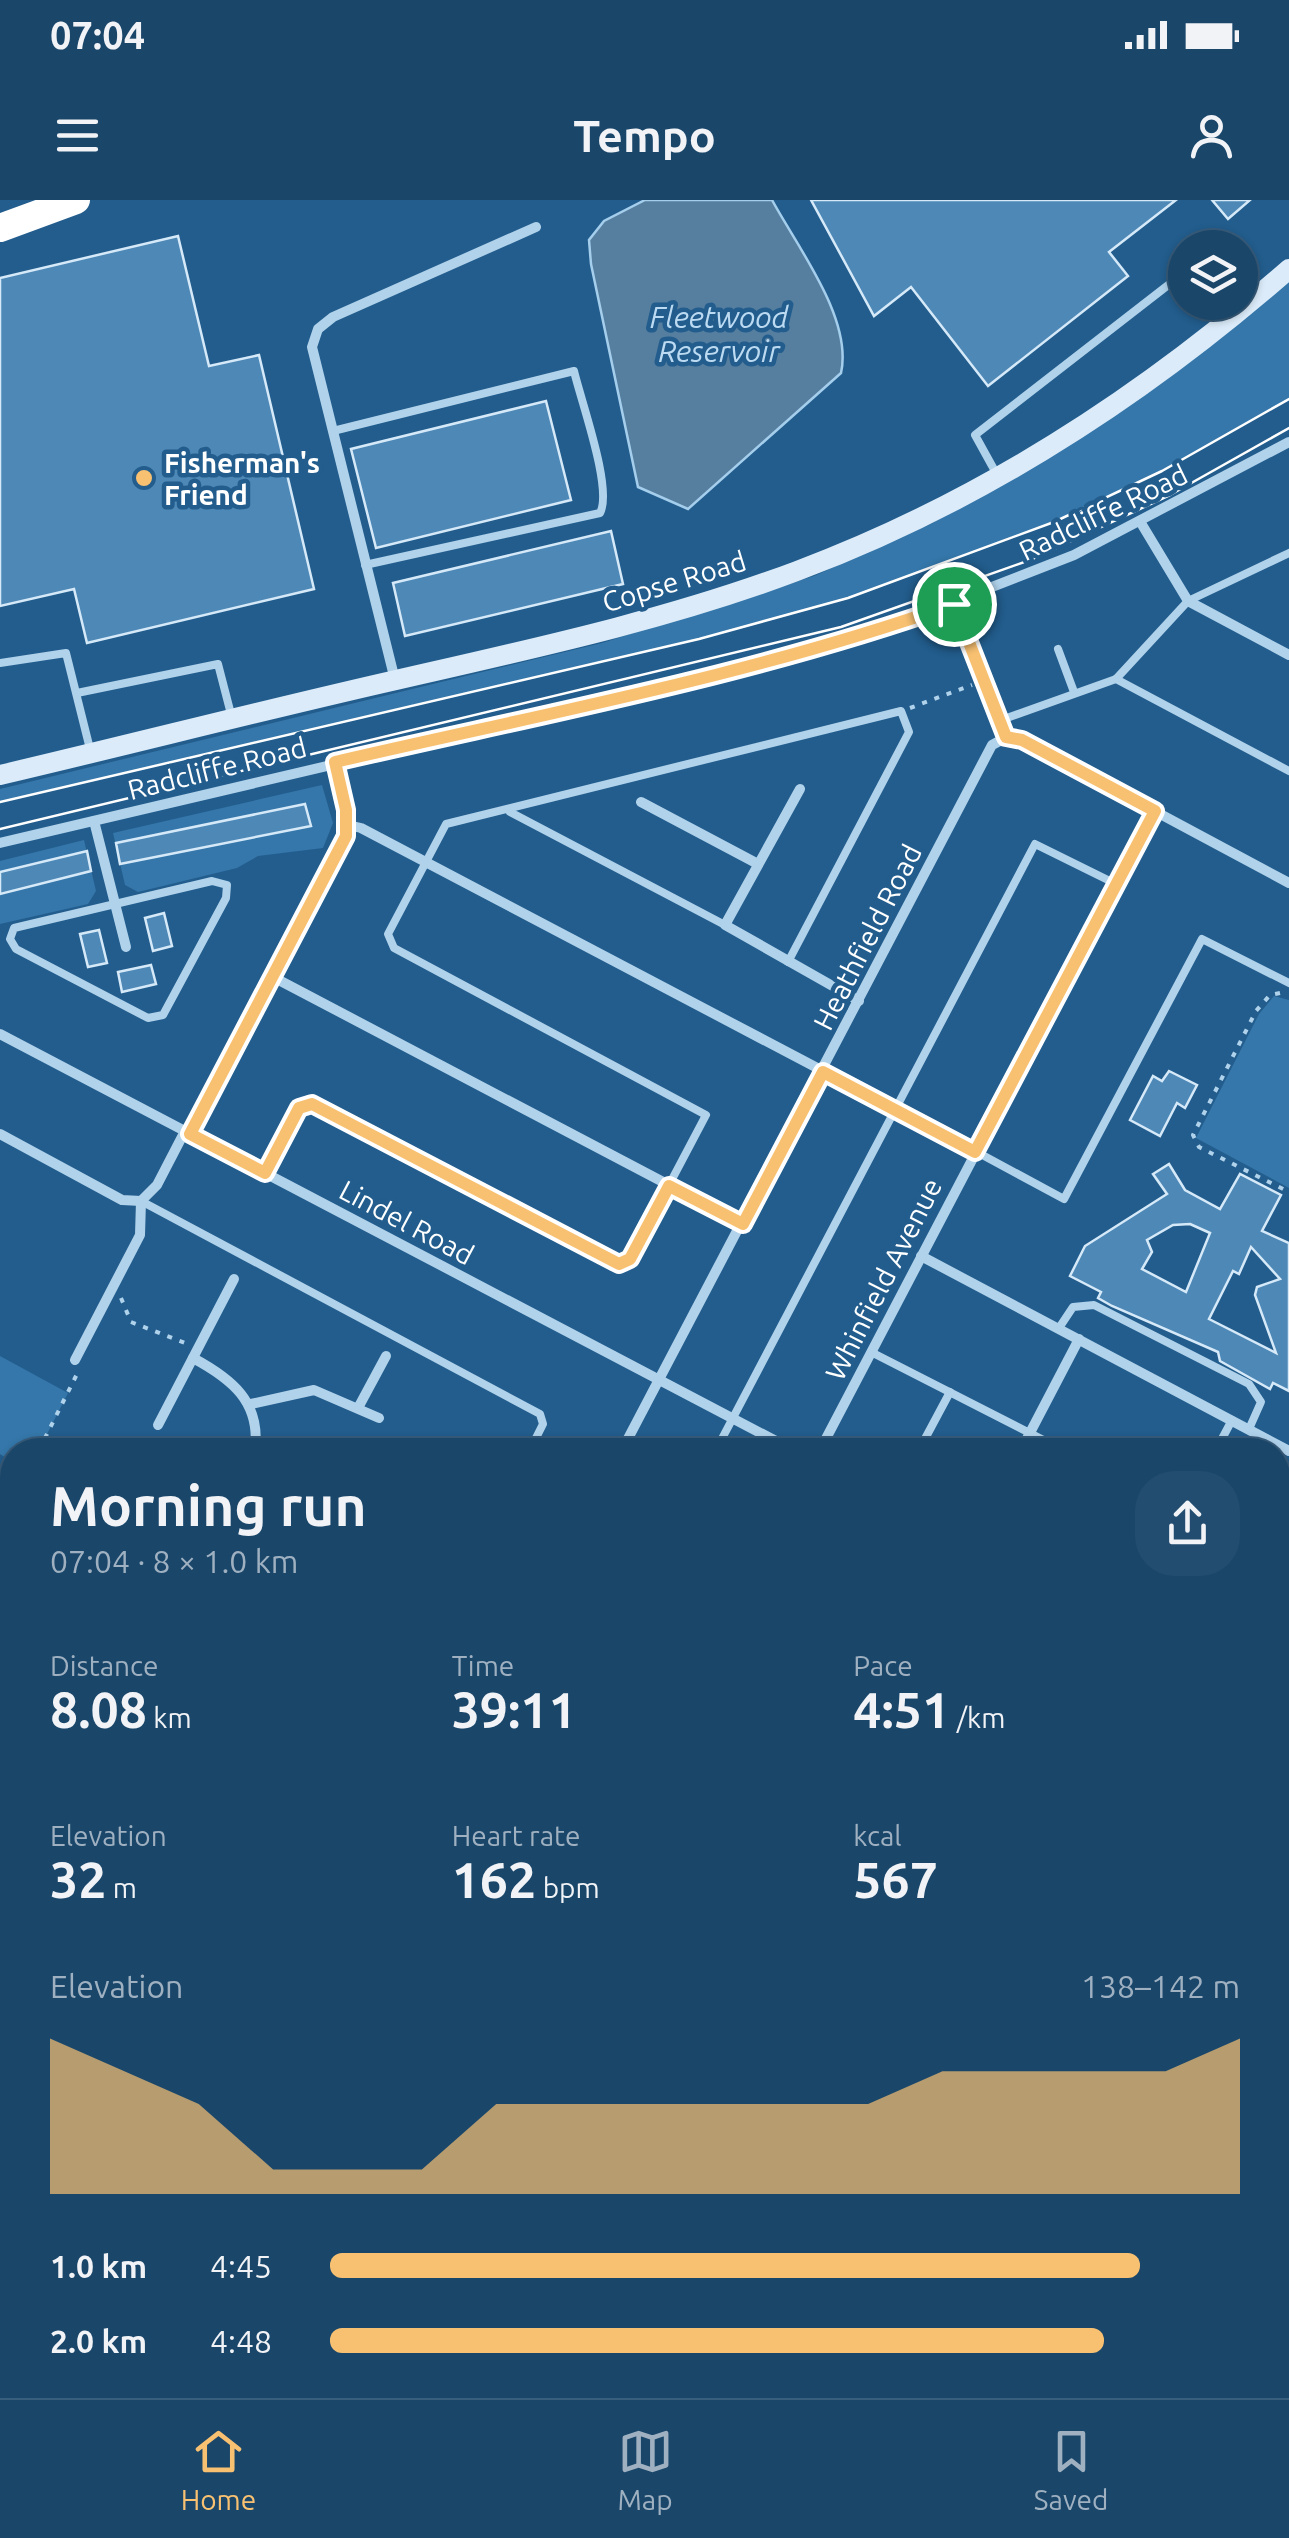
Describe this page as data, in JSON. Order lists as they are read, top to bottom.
{
  "streets": {
    "street": [
      "Radcliffe Road",
      "Copse Road",
      "Heathfield Road",
      "Lindel Road",
      "Whinfield Avenue"
    ]
  },
  "crossings": [
    ["Heathfield Road", "Lindel Road"]
  ],
  "water": ["Fleetwood Reservoir"],
  "places": ["Fisherman's Friend"],
  "page": {
    "status": "07:04",
    "header": "Tempo",
    "heading": ["Morning run", "07:04 · 8 × 1.0 km"],
    "stats": [
      ["Distance", "8.08 km"],
      ["Time", "39:11"],
      ["Pace", "4:51 /km"],
      ["Elevation", "32 m"],
      ["Heart rate", "162 bpm"],
      ["kcal", "567"]
    ],
    "chart": ["Elevation", "138–142 m"],
    "list": [
      {
        "name": "1.0 km",
        "note": "4:45"
      },
      {
        "name": "2.0 km",
        "note": "4:48"
      }
    ],
    "tabs": ["Home", "Map", "Saved"]
  }
}
